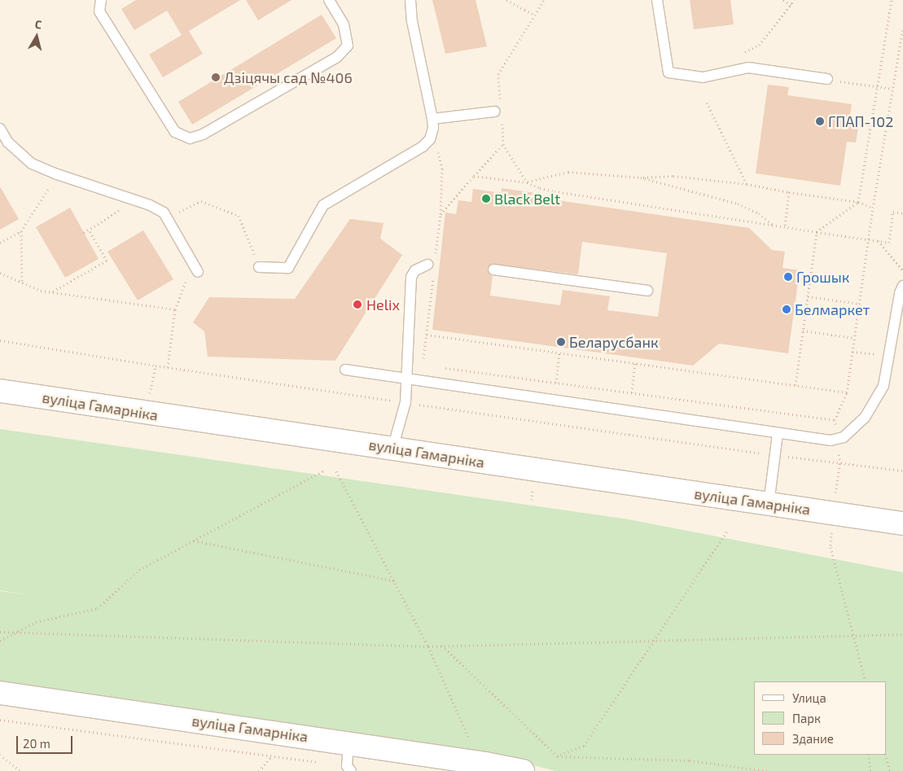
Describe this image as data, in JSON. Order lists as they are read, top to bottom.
{
  "streets": {
    "main road": ["вуліца Гамарніка"]
  },
  "places": [
    "Дзіцячы сад №406",
    "ГПАП-102",
    "Black Belt",
    "Грошык",
    "Helix",
    "Белмаркет",
    "Беларусбанк"
  ],
  "legend": ["Улица", "Парк", "Здание"],
  "scale_bar": "20 m",
  "north": "top"
}
